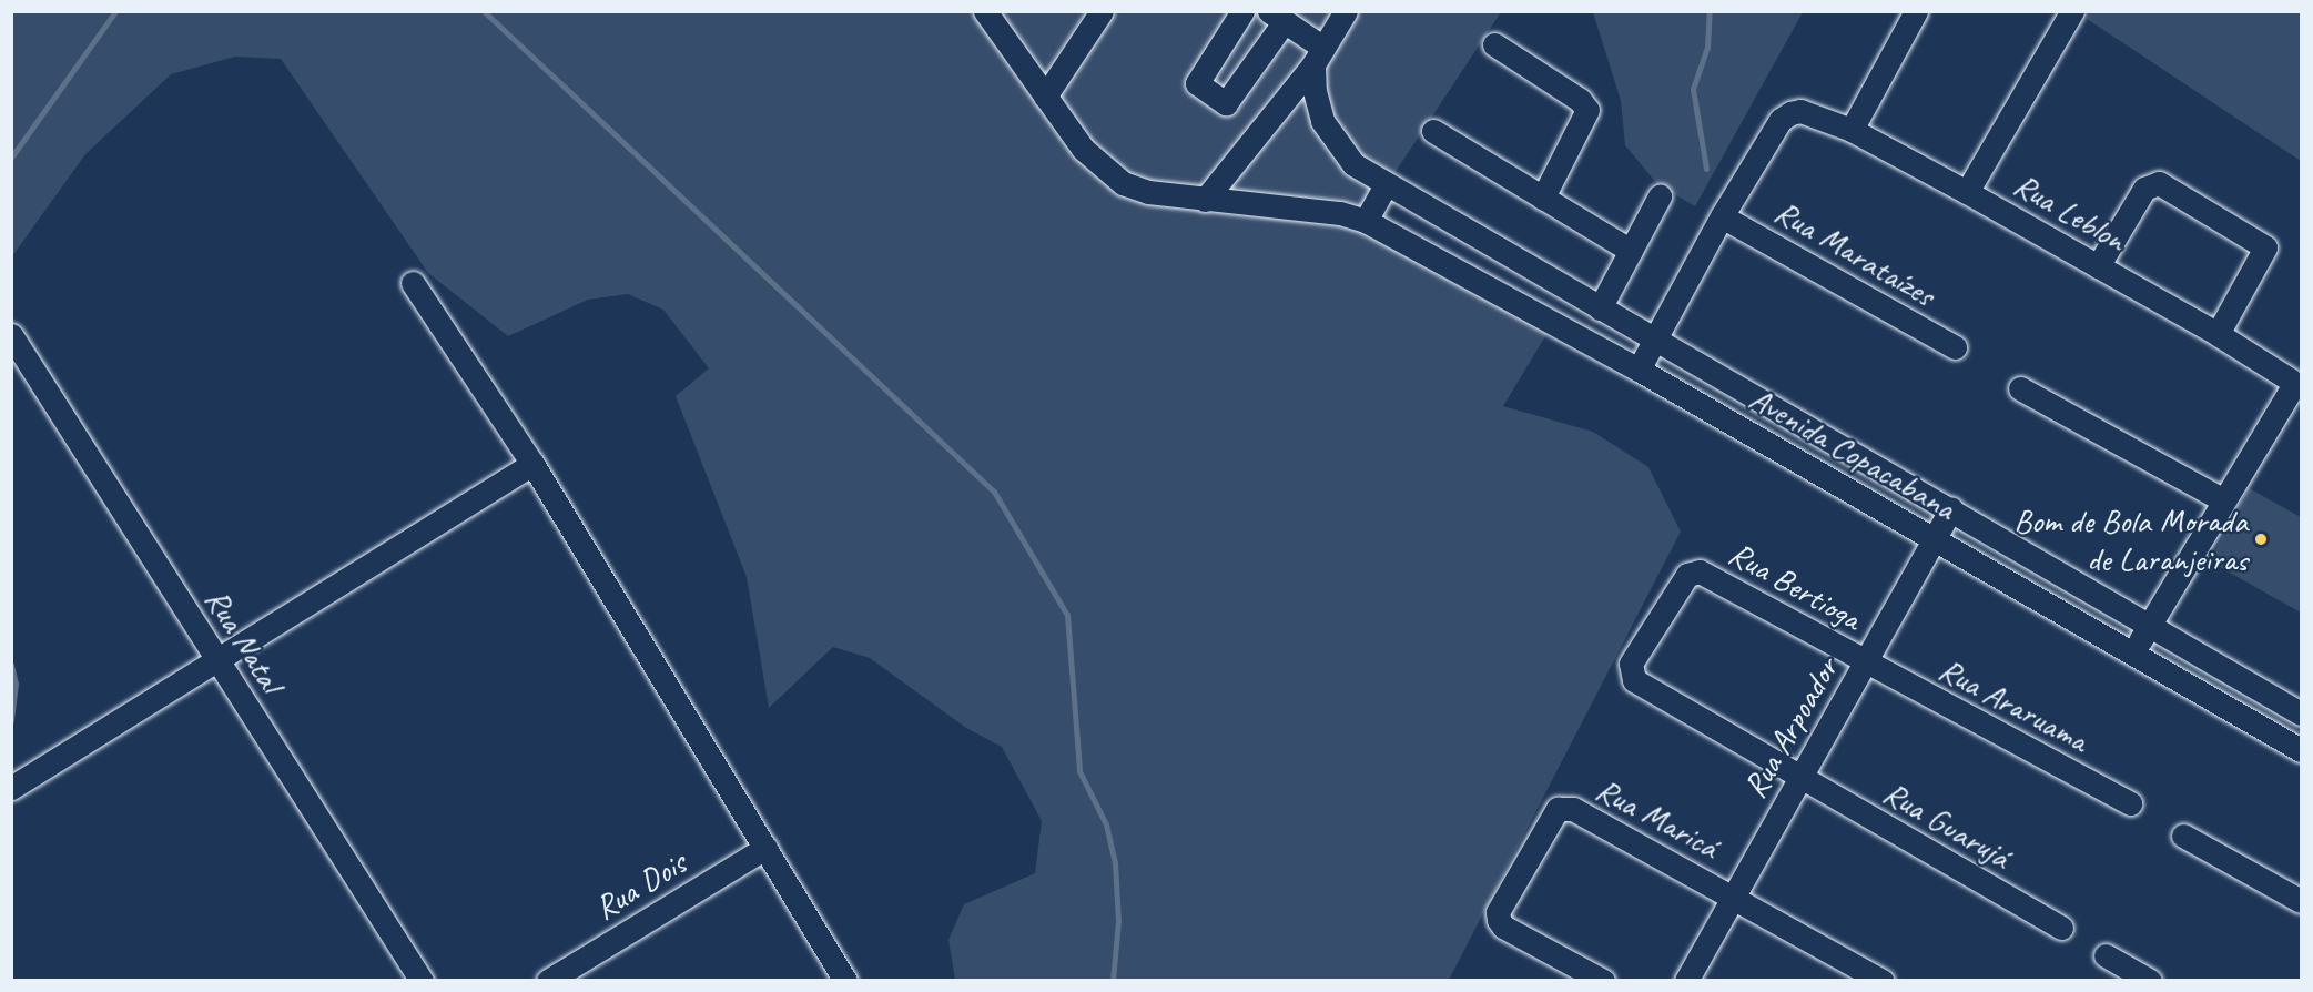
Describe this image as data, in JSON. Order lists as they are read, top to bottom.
{
  "streets": {
    "street": [
      "Rua Leblon",
      "Rua Marataízes",
      "Avenida Copacabana",
      "Rua Bertioga",
      "Rua Natal",
      "Rua Araruama",
      "Rua Arpoador",
      "Rua Maricá",
      "Rua Guarujá",
      "Rua Dois"
    ]
  },
  "crossings": [
    ["Rua Leblon", "Rua Marataízes"],
    ["Rua Leblon", "Avenida Copacabana"],
    ["Avenida Copacabana", "Rua Arpoador"],
    ["Rua Bertioga", "Rua Araruama"],
    ["Rua Bertioga", "Rua Arpoador"],
    ["Rua Bertioga", "Rua Guarujá"],
    ["Rua Araruama", "Rua Arpoador"],
    ["Rua Arpoador", "Rua Maricá"],
    ["Rua Arpoador", "Rua Guarujá"]
  ],
  "places": ["Bom de Bola Morada de Laranjeiras"]
}
